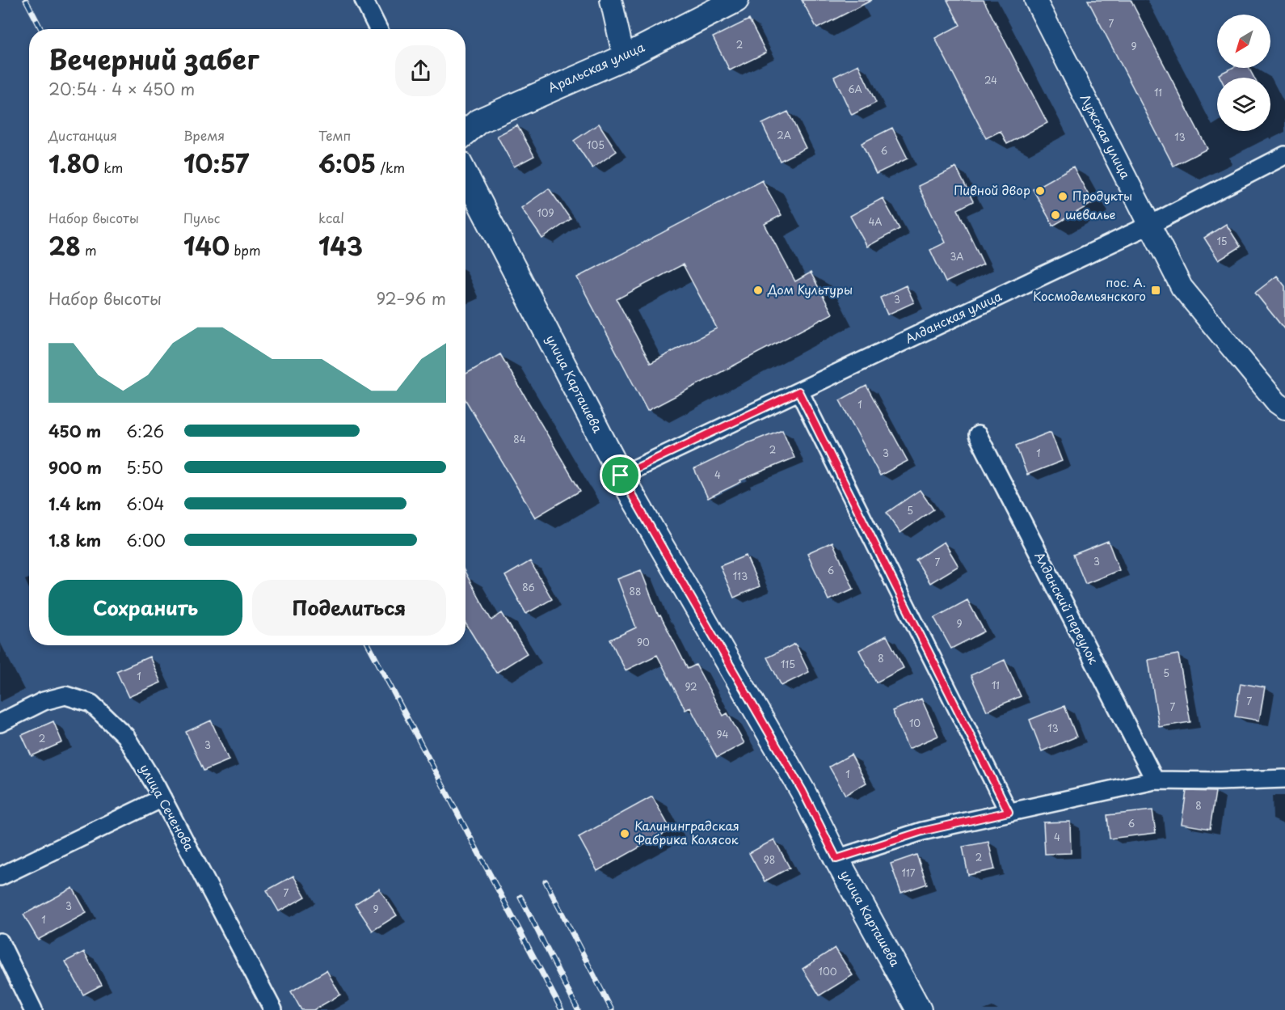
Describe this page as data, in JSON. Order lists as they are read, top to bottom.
{
  "streets": {
    "main road": ["Аральская улица", "улица Карташева"],
    "street": [
      "Лужская улица",
      "Алданская улица",
      "Алданский переулок",
      "улица Сеченова"
    ]
  },
  "crossings": [
    ["Лужская улица", "Алданская улица"],
    ["Алданская улица", "улица Карташева"]
  ],
  "places": {
    "other": [
      "Пивной двор",
      "Продукты",
      "шевалье",
      "Дом Культуры",
      "Калининградская Фабрика Колясок"
    ],
    "transit": ["пос. А. Космодемьянского"]
  },
  "house_numbers": [
    "7",
    "2",
    "9",
    "24",
    "6А",
    "11",
    "2А",
    "13",
    "105",
    "6",
    "109",
    "4А",
    "15",
    "3А",
    "3",
    "1",
    "84",
    "2",
    "3",
    "1",
    "4",
    "5",
    "3",
    "7",
    "6",
    "113",
    "86",
    "88",
    "9",
    "90",
    "8",
    "115",
    "5",
    "1",
    "11",
    "92",
    "7",
    "7",
    "10",
    "13",
    "94",
    "2",
    "3",
    "1",
    "8",
    "6",
    "4",
    "2",
    "98",
    "117",
    "7",
    "3",
    "9",
    "1",
    "100"
  ],
  "north": "bottom left",
  "page": {
    "heading": ["Вечерний забег", "20:54 · 4 × 450 m"],
    "stats": [
      ["Дистанция", "1.80 km"],
      ["Время", "10:57"],
      ["Темп", "6:05 /km"],
      ["Набор высоты", "28 m"],
      ["Пульс", "140 bpm"],
      ["kcal", "143"]
    ],
    "chart": ["Набор высоты", "92–96 m"],
    "list": [
      {
        "name": "450 m",
        "note": "6:26"
      },
      {
        "name": "900 m",
        "note": "5:50"
      },
      {
        "name": "1.4 km",
        "note": "6:04"
      },
      {
        "name": "1.8 km",
        "note": "6:00"
      }
    ],
    "buttons": ["Сохранить", "Поделиться"]
  }
}
